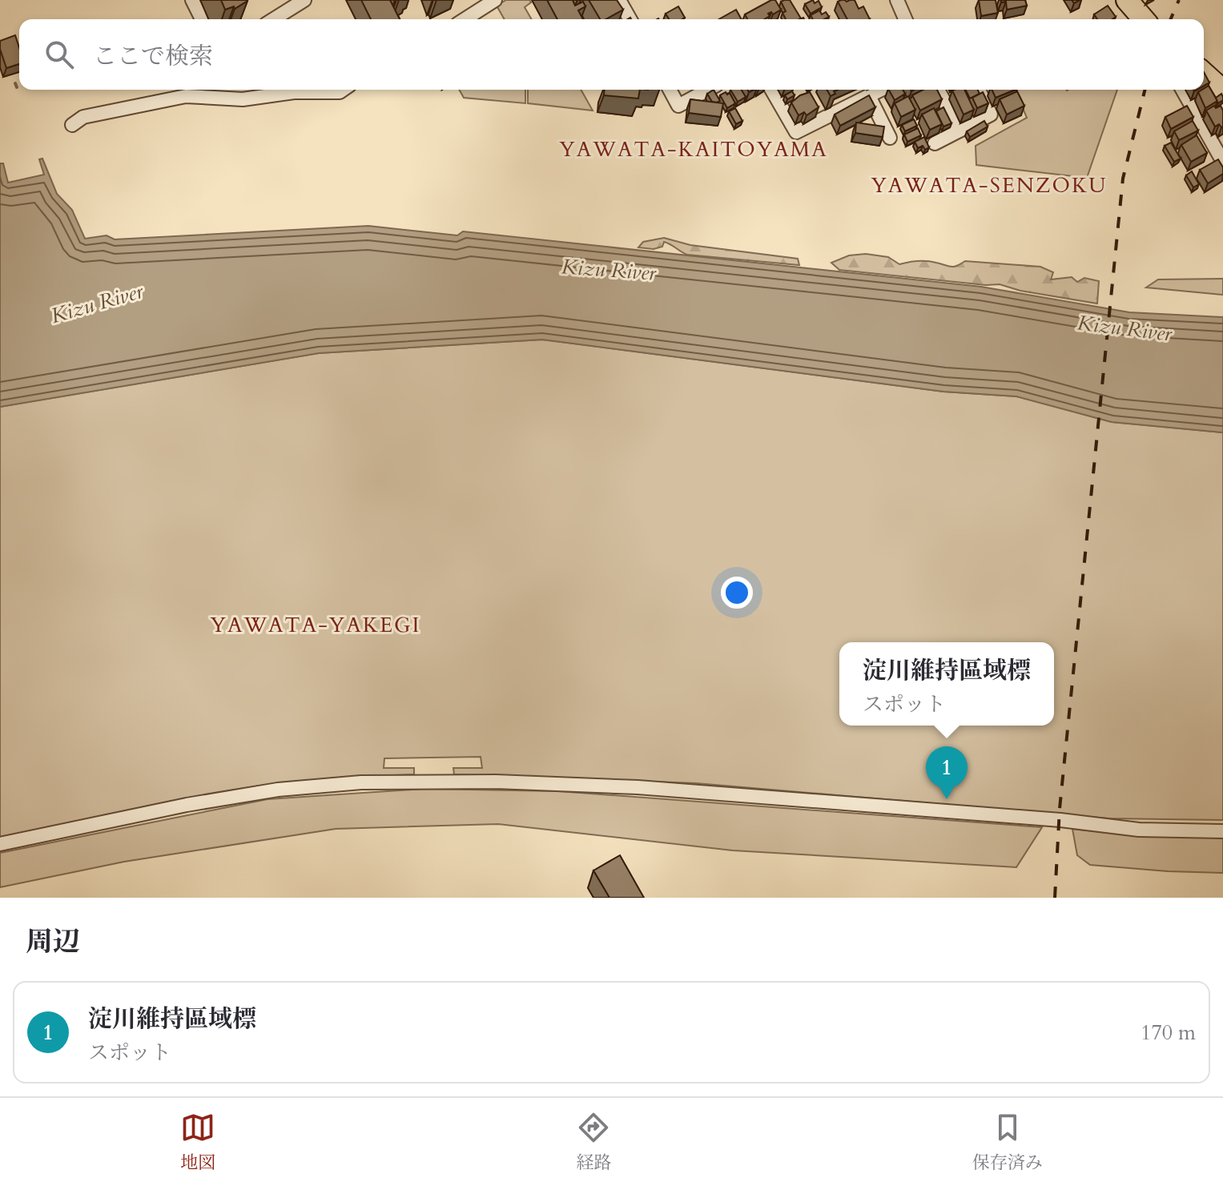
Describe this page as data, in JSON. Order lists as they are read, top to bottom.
{
  "districts": ["YAWATA-KAITOYAMA", "YAWATA-SENZOKU", "YAWATA-YAKEGI"],
  "water": ["Kizu River"],
  "page": {
    "search": "ここで検索",
    "popup": ["淀川維持區域標", "スポット"],
    "pins": "1",
    "heading": "周辺",
    "list": [
      {
        "mark": "1",
        "name": "淀川維持區域標",
        "note": "スポット",
        "value": "170 m"
      }
    ],
    "nav": ["地図", "経路", "保存済み"]
  }
}
